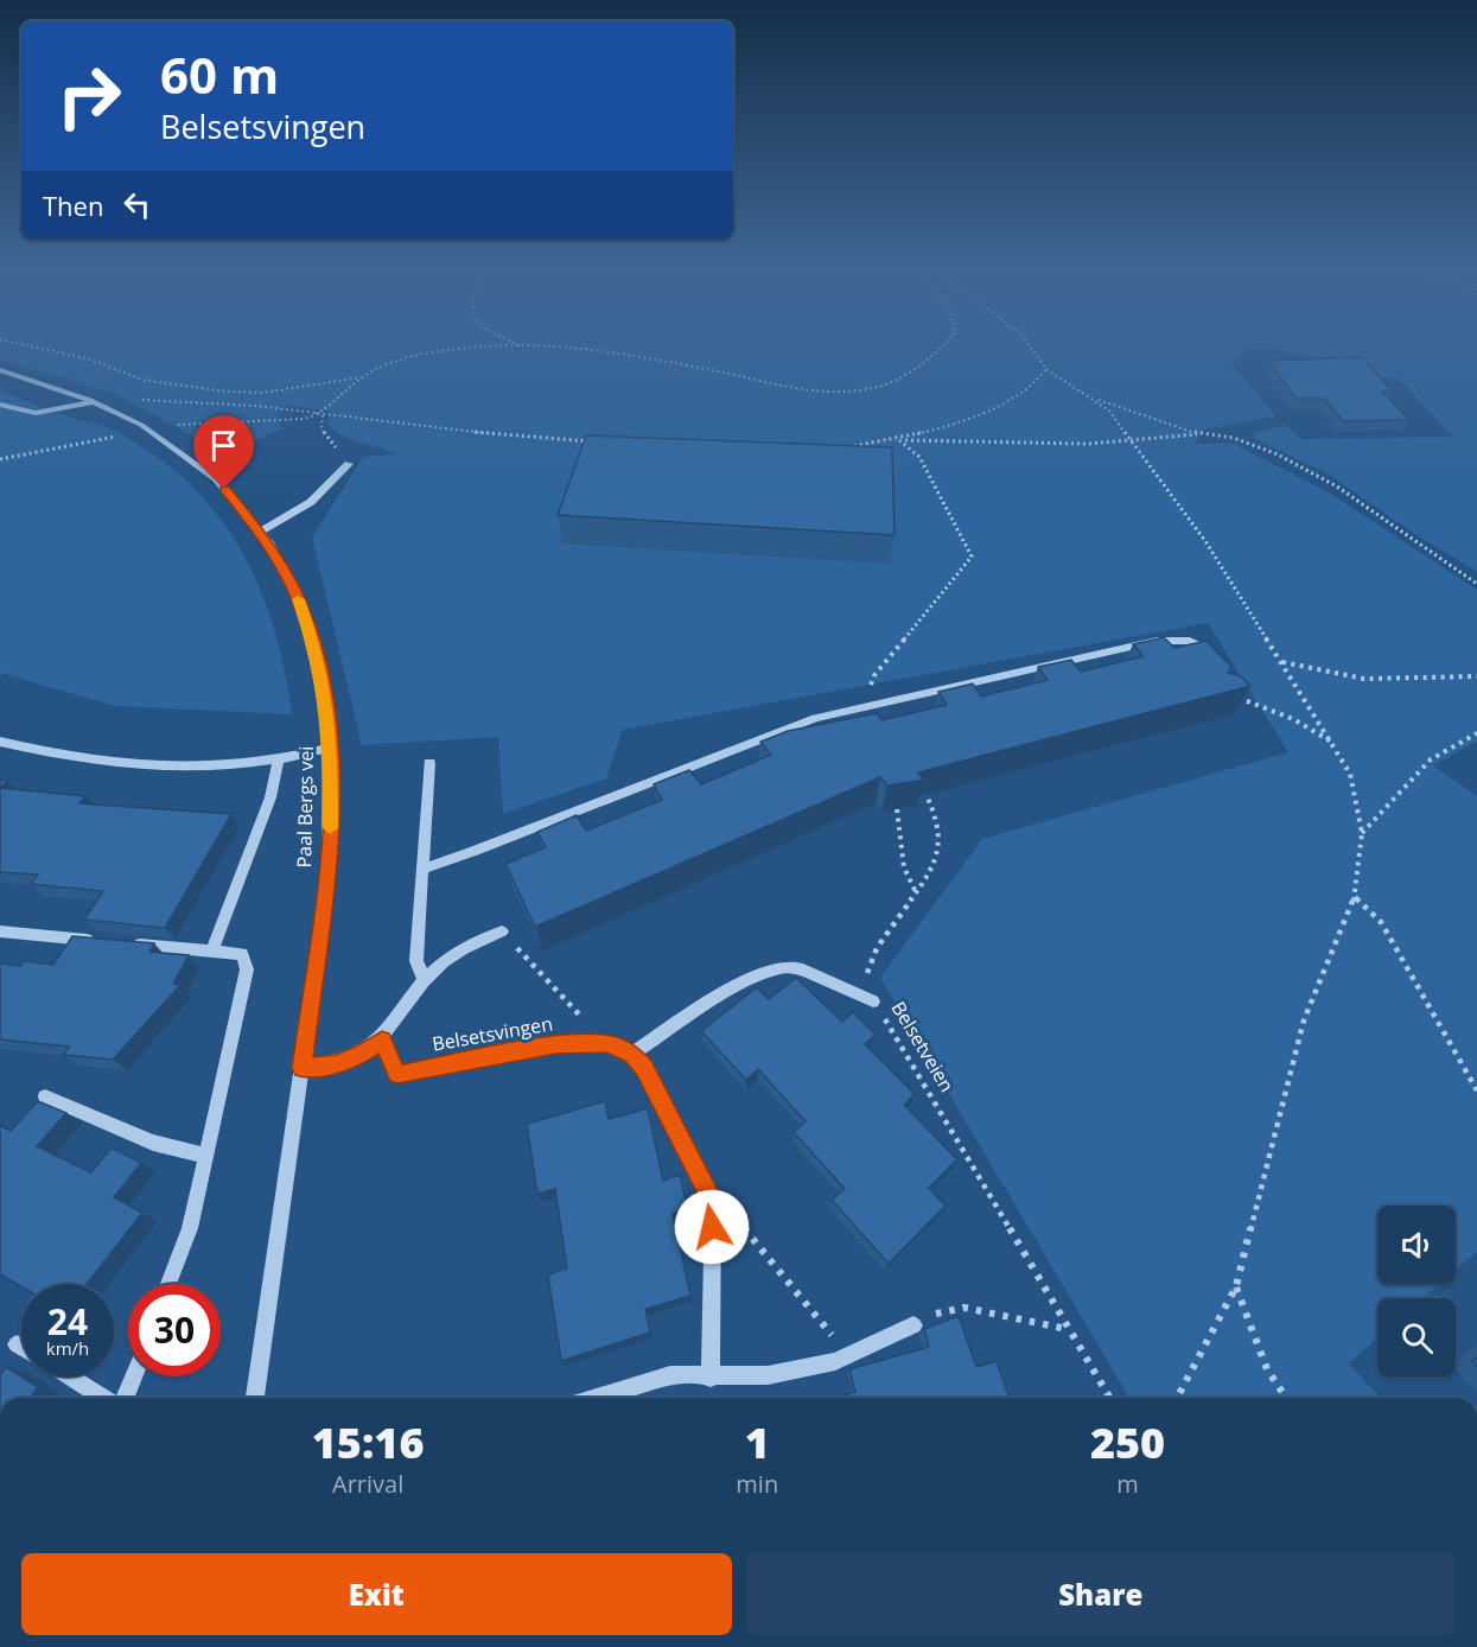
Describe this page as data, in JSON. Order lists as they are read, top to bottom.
{
  "streets": {
    "street": ["Paal Bergs vei", "Belsetsvingen"],
    "path": ["Belsetveien"]
  },
  "page": {
    "turn": ["60 m", "Belsetsvingen"],
    "then": "Then",
    "speed": "24 km/h",
    "limit": "30",
    "eta": [
      "15:16",
      "Arrival",
      "1",
      "min",
      "250",
      "m"
    ],
    "buttons": ["Exit", "Share"]
  }
}
